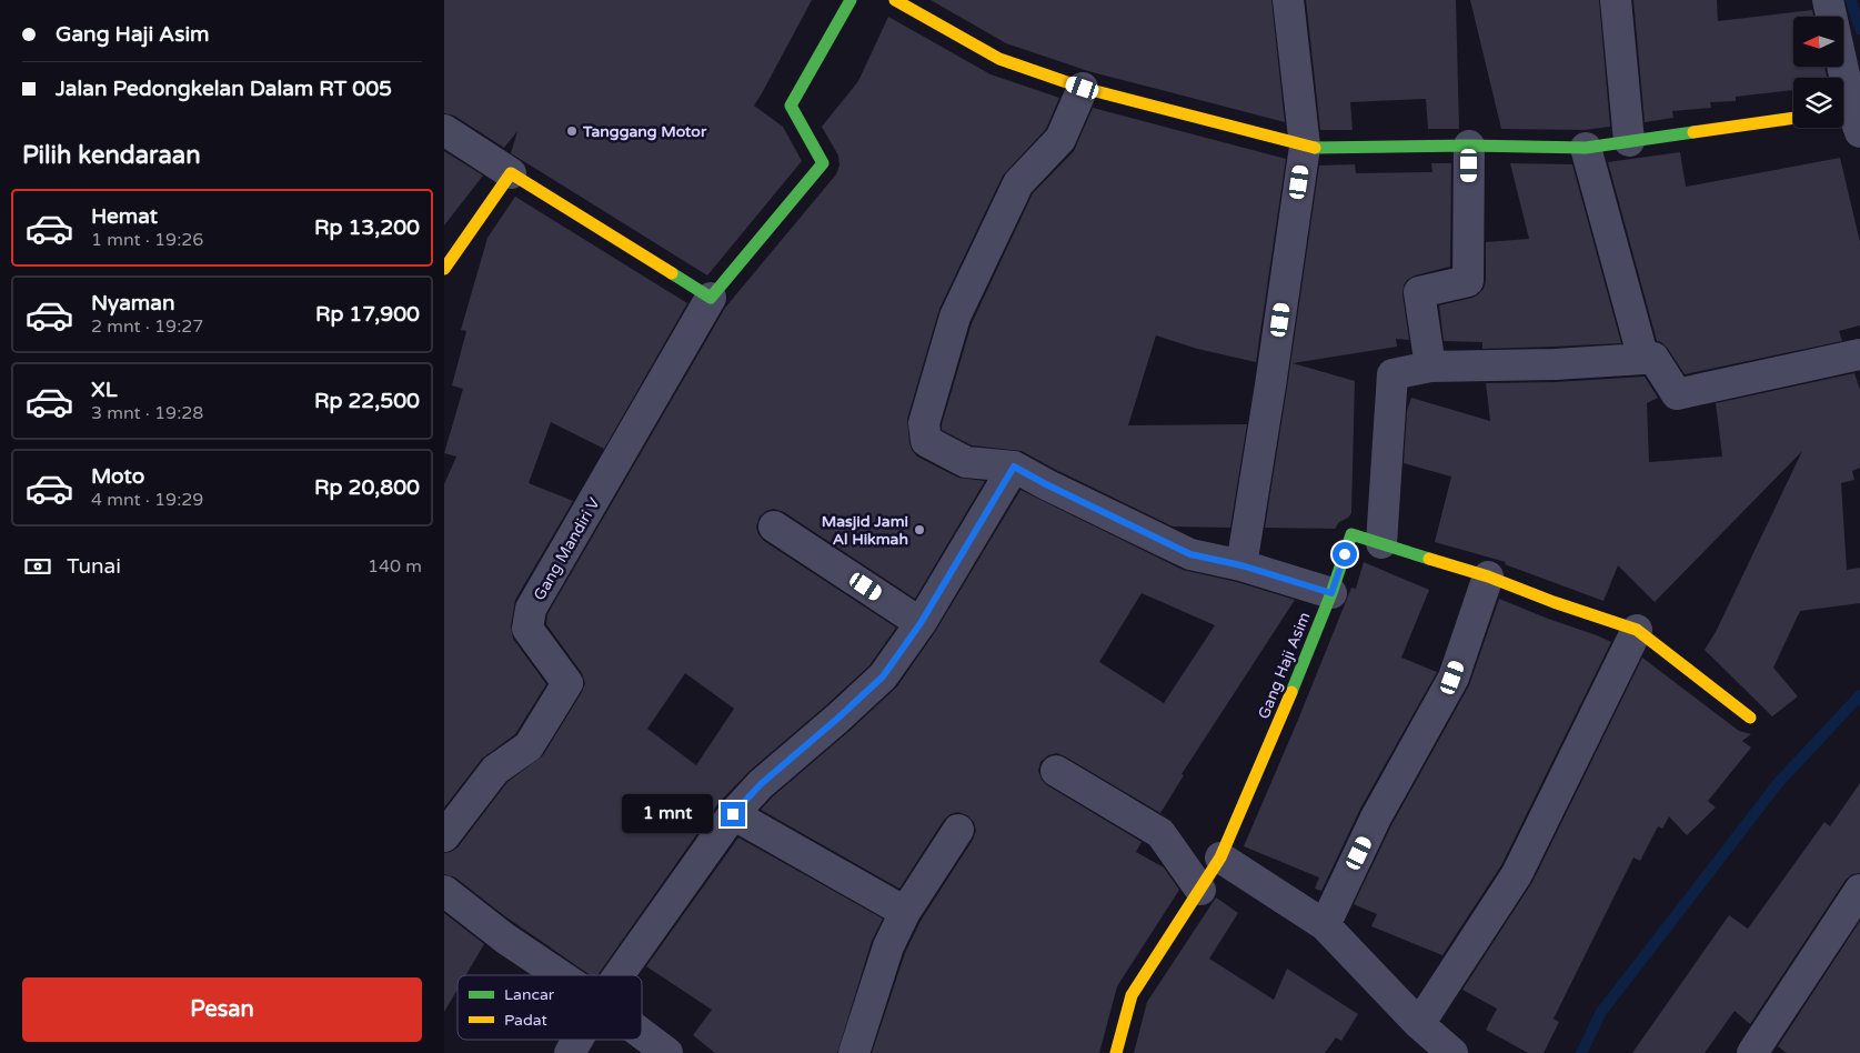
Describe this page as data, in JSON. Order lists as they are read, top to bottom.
{
  "streets": {
    "street": ["Gang Mandiri V", "Gang Haji Asim"]
  },
  "places": ["Tanggang Motor", "Masjid Jami Al Hikmah"],
  "legend": ["Lancar", "Padat"],
  "north": "left",
  "page": {
    "banner": ["Gang Haji Asim", "Jalan Pedongkelan Dalam RT 005"],
    "heading": "Pilih kendaraan",
    "list": [
      {
        "name": "Hemat",
        "note": "1 mnt · 19:26",
        "value": "Rp 13,200"
      },
      {
        "name": "Nyaman",
        "note": "2 mnt · 19:27",
        "value": "Rp 17,900"
      },
      {
        "name": "XL",
        "note": "3 mnt · 19:28",
        "value": "Rp 22,500"
      },
      {
        "name": "Moto",
        "note": "4 mnt · 19:29",
        "value": "Rp 20,800"
      }
    ],
    "pay": ["Tunai", "140 m"],
    "bubble": "1 mnt",
    "buttons": "Pesan"
  }
}
